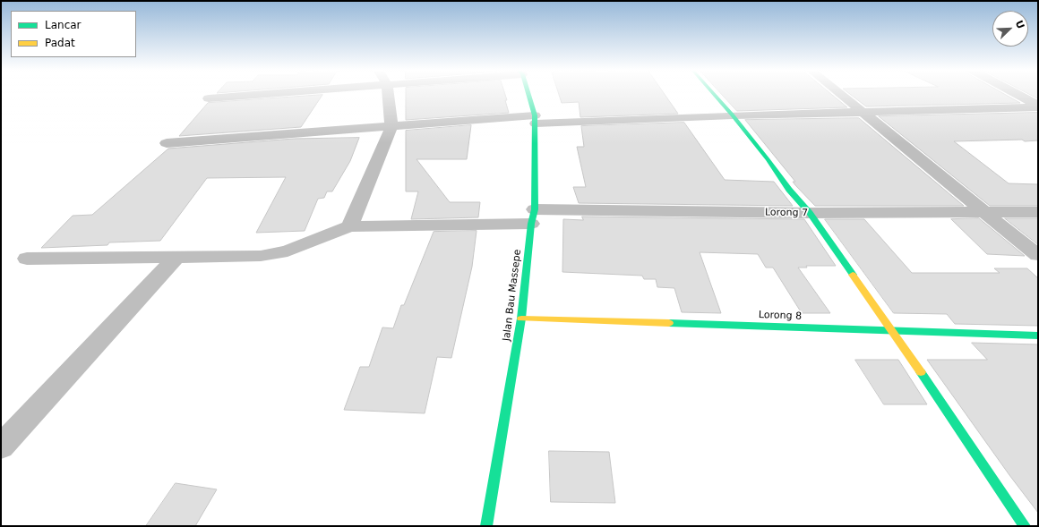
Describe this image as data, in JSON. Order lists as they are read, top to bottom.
{
  "streets": {
    "street": ["Lorong 7", "Jalan Bau Massepe", "Lorong 8"]
  },
  "crossings": [
    ["Lorong 7", "Jalan Bau Massepe"],
    ["Jalan Bau Massepe", "Lorong 8"]
  ],
  "legend": ["Lancar", "Padat"],
  "north": "top right"
}
